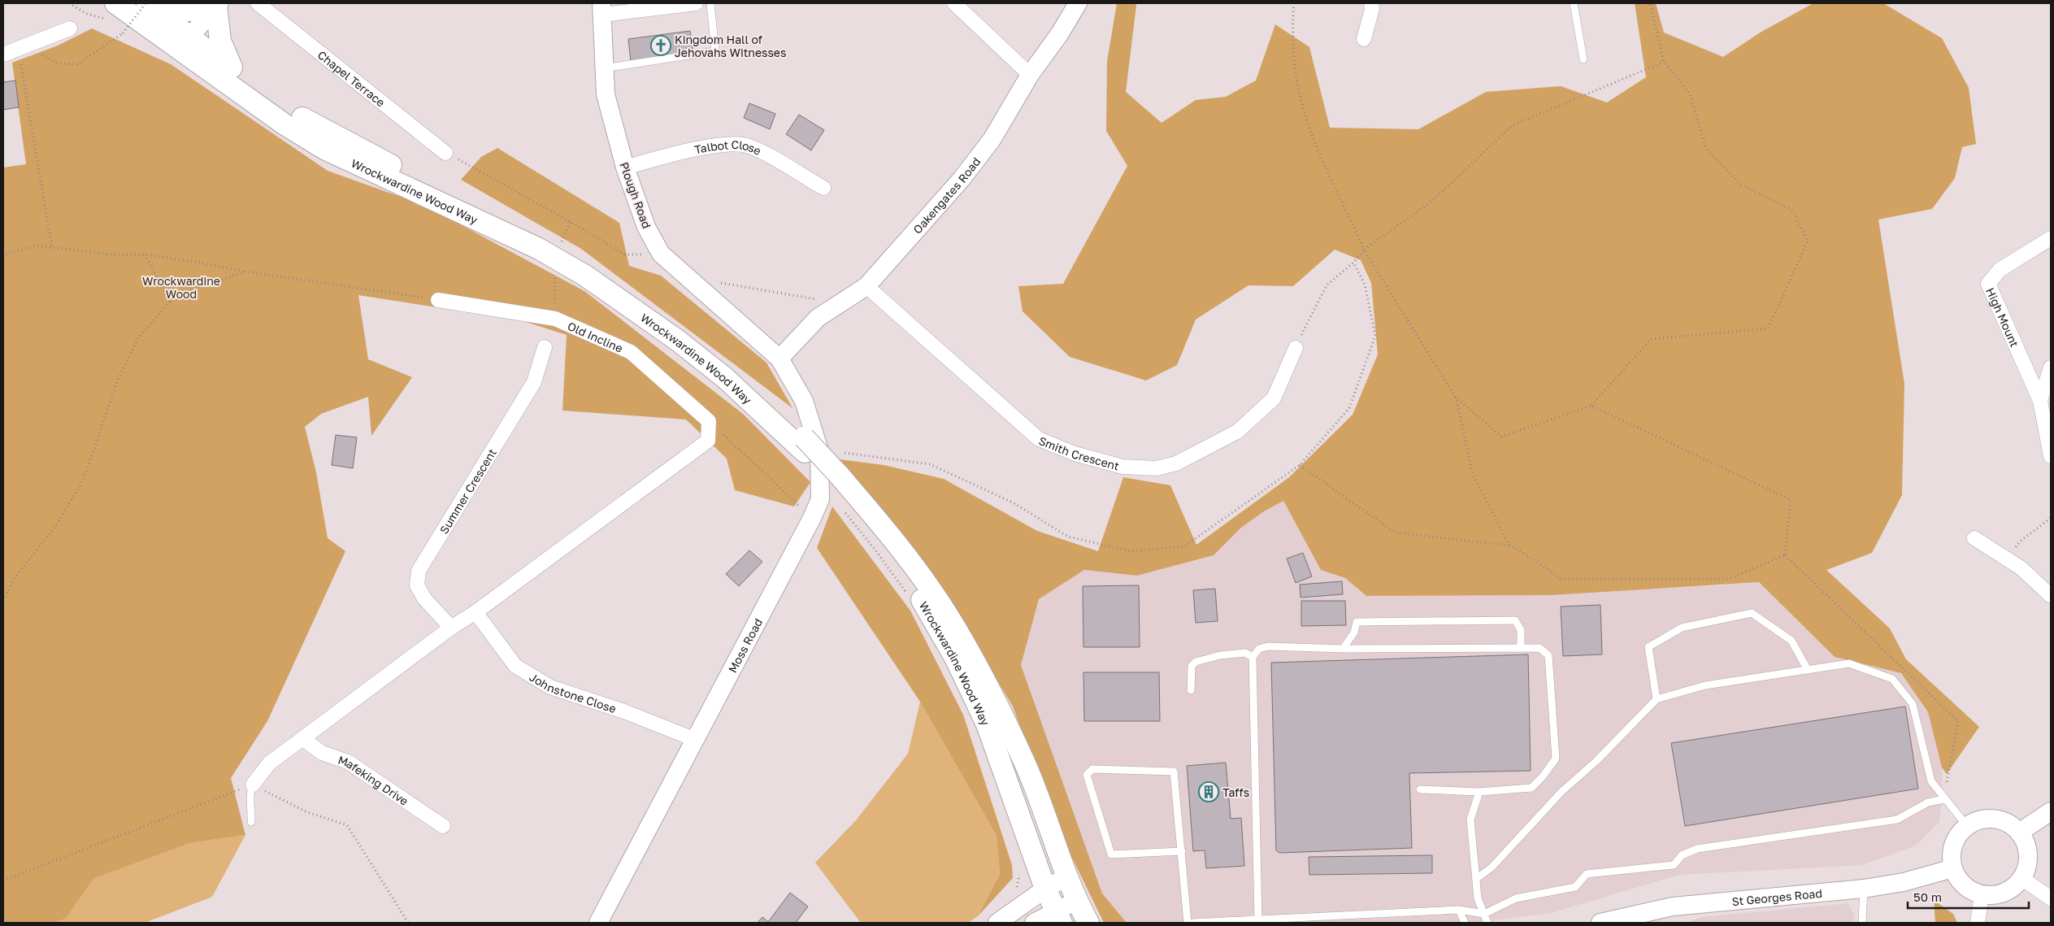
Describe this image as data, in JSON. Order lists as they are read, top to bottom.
{
  "streets": {
    "main road": ["Wrockwardine Wood Way"],
    "street": [
      "Chapel Terrace",
      "Talbot Close",
      "Plough Road",
      "Oakengates Road",
      "High Mount",
      "Old Incline",
      "Smith Crescent",
      "Summer Crescent",
      "Moss Road",
      "Johnstone Close",
      "Mafeking Drive",
      "St Georges Road"
    ]
  },
  "crossings": [
    ["Talbot Close", "Plough Road"],
    ["Wrockwardine Wood Way", "Moss Road"],
    ["Plough Road", "Oakengates Road"],
    ["Plough Road", "Moss Road"],
    ["Oakengates Road", "Smith Crescent"],
    ["Oakengates Road", "Moss Road"],
    ["Moss Road", "Johnstone Close"]
  ],
  "parks": ["Wrockwardine Wood"],
  "places": {
    "church": ["Kingdom Hall of Jehovahs Witnesses"],
    "building": ["Taffs"]
  },
  "scale_bar": "50 m"
}
